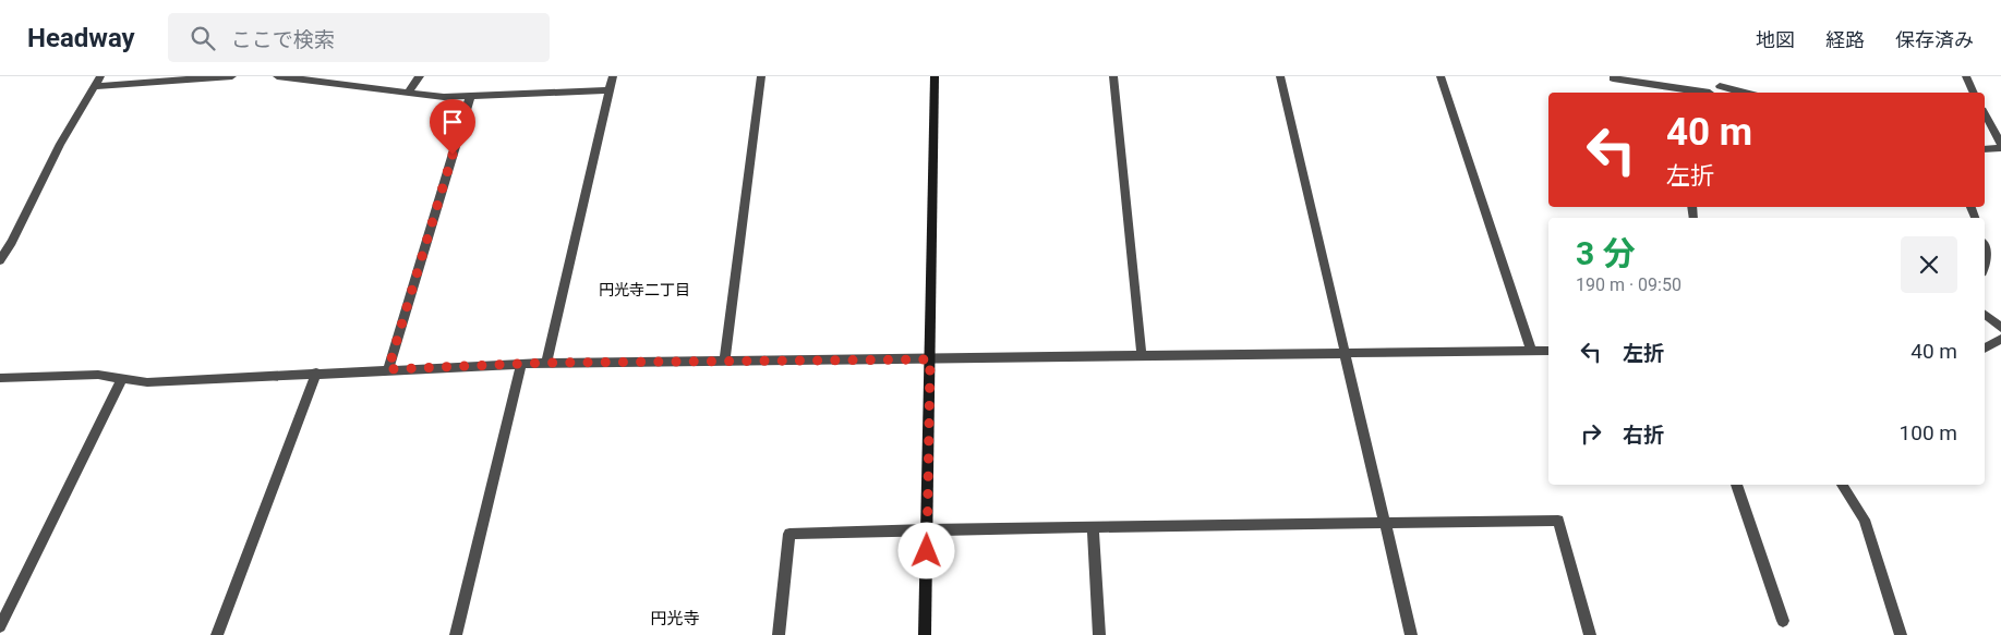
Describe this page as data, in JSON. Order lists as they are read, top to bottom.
{
  "districts": ["円光寺二丁目", "円光寺"],
  "page": {
    "header": "Headway",
    "search": "ここで検索",
    "nav": ["地図", "経路", "保存済み"],
    "turn": ["40 m", "左折"],
    "heading": ["3 分", "190 m · 09:50"],
    "list": [
      {
        "name": "左折",
        "value": "40 m"
      },
      {
        "name": "右折",
        "value": "100 m"
      }
    ]
  }
}
